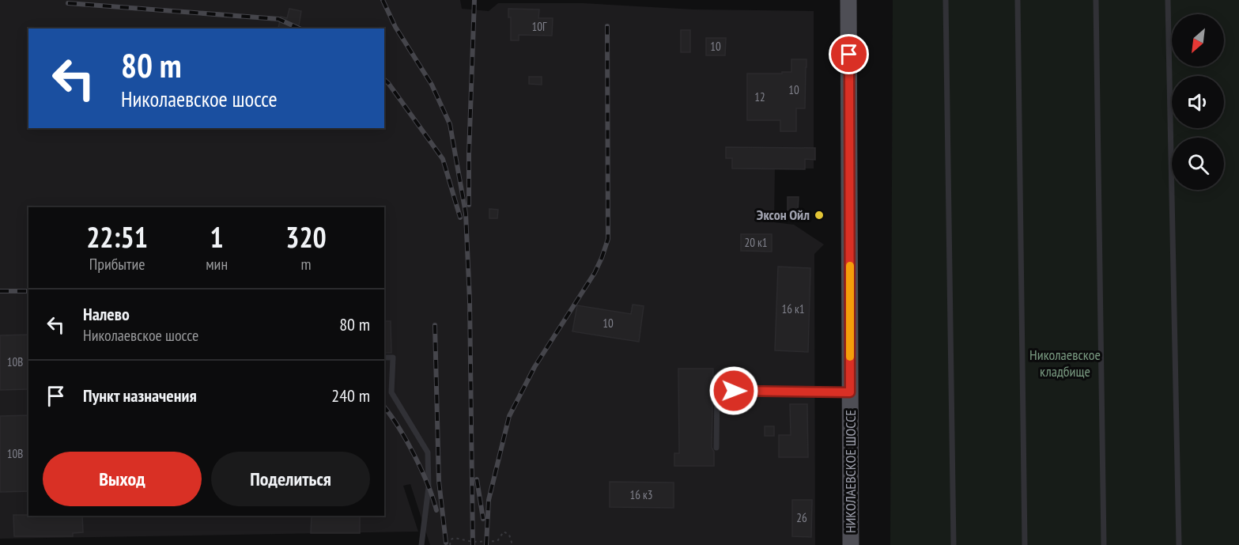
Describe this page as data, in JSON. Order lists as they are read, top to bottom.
{
  "streets": {
    "main road": ["НИКОЛАЕВСКОЕ ШОССЕ"]
  },
  "parks": ["Николаевское кладбище"],
  "places": ["Эксон Ойл"],
  "house_numbers": [
    "10Г",
    "10",
    "10",
    "12",
    "20 к1",
    "16 к1",
    "10",
    "10В",
    "10В",
    "16 к3",
    "26"
  ],
  "north": "bottom left",
  "page": {
    "turn": ["80 m", "Николаевское шоссе"],
    "eta": [
      "22:51",
      "Прибытие",
      "1",
      "мин",
      "320",
      "m"
    ],
    "list": [
      {
        "name": "Налево",
        "note": "Николаевское шоссе",
        "value": "80 m"
      },
      {
        "name": "Пункт назначения",
        "value": "240 m"
      }
    ],
    "buttons": ["Выход", "Поделиться"]
  }
}
